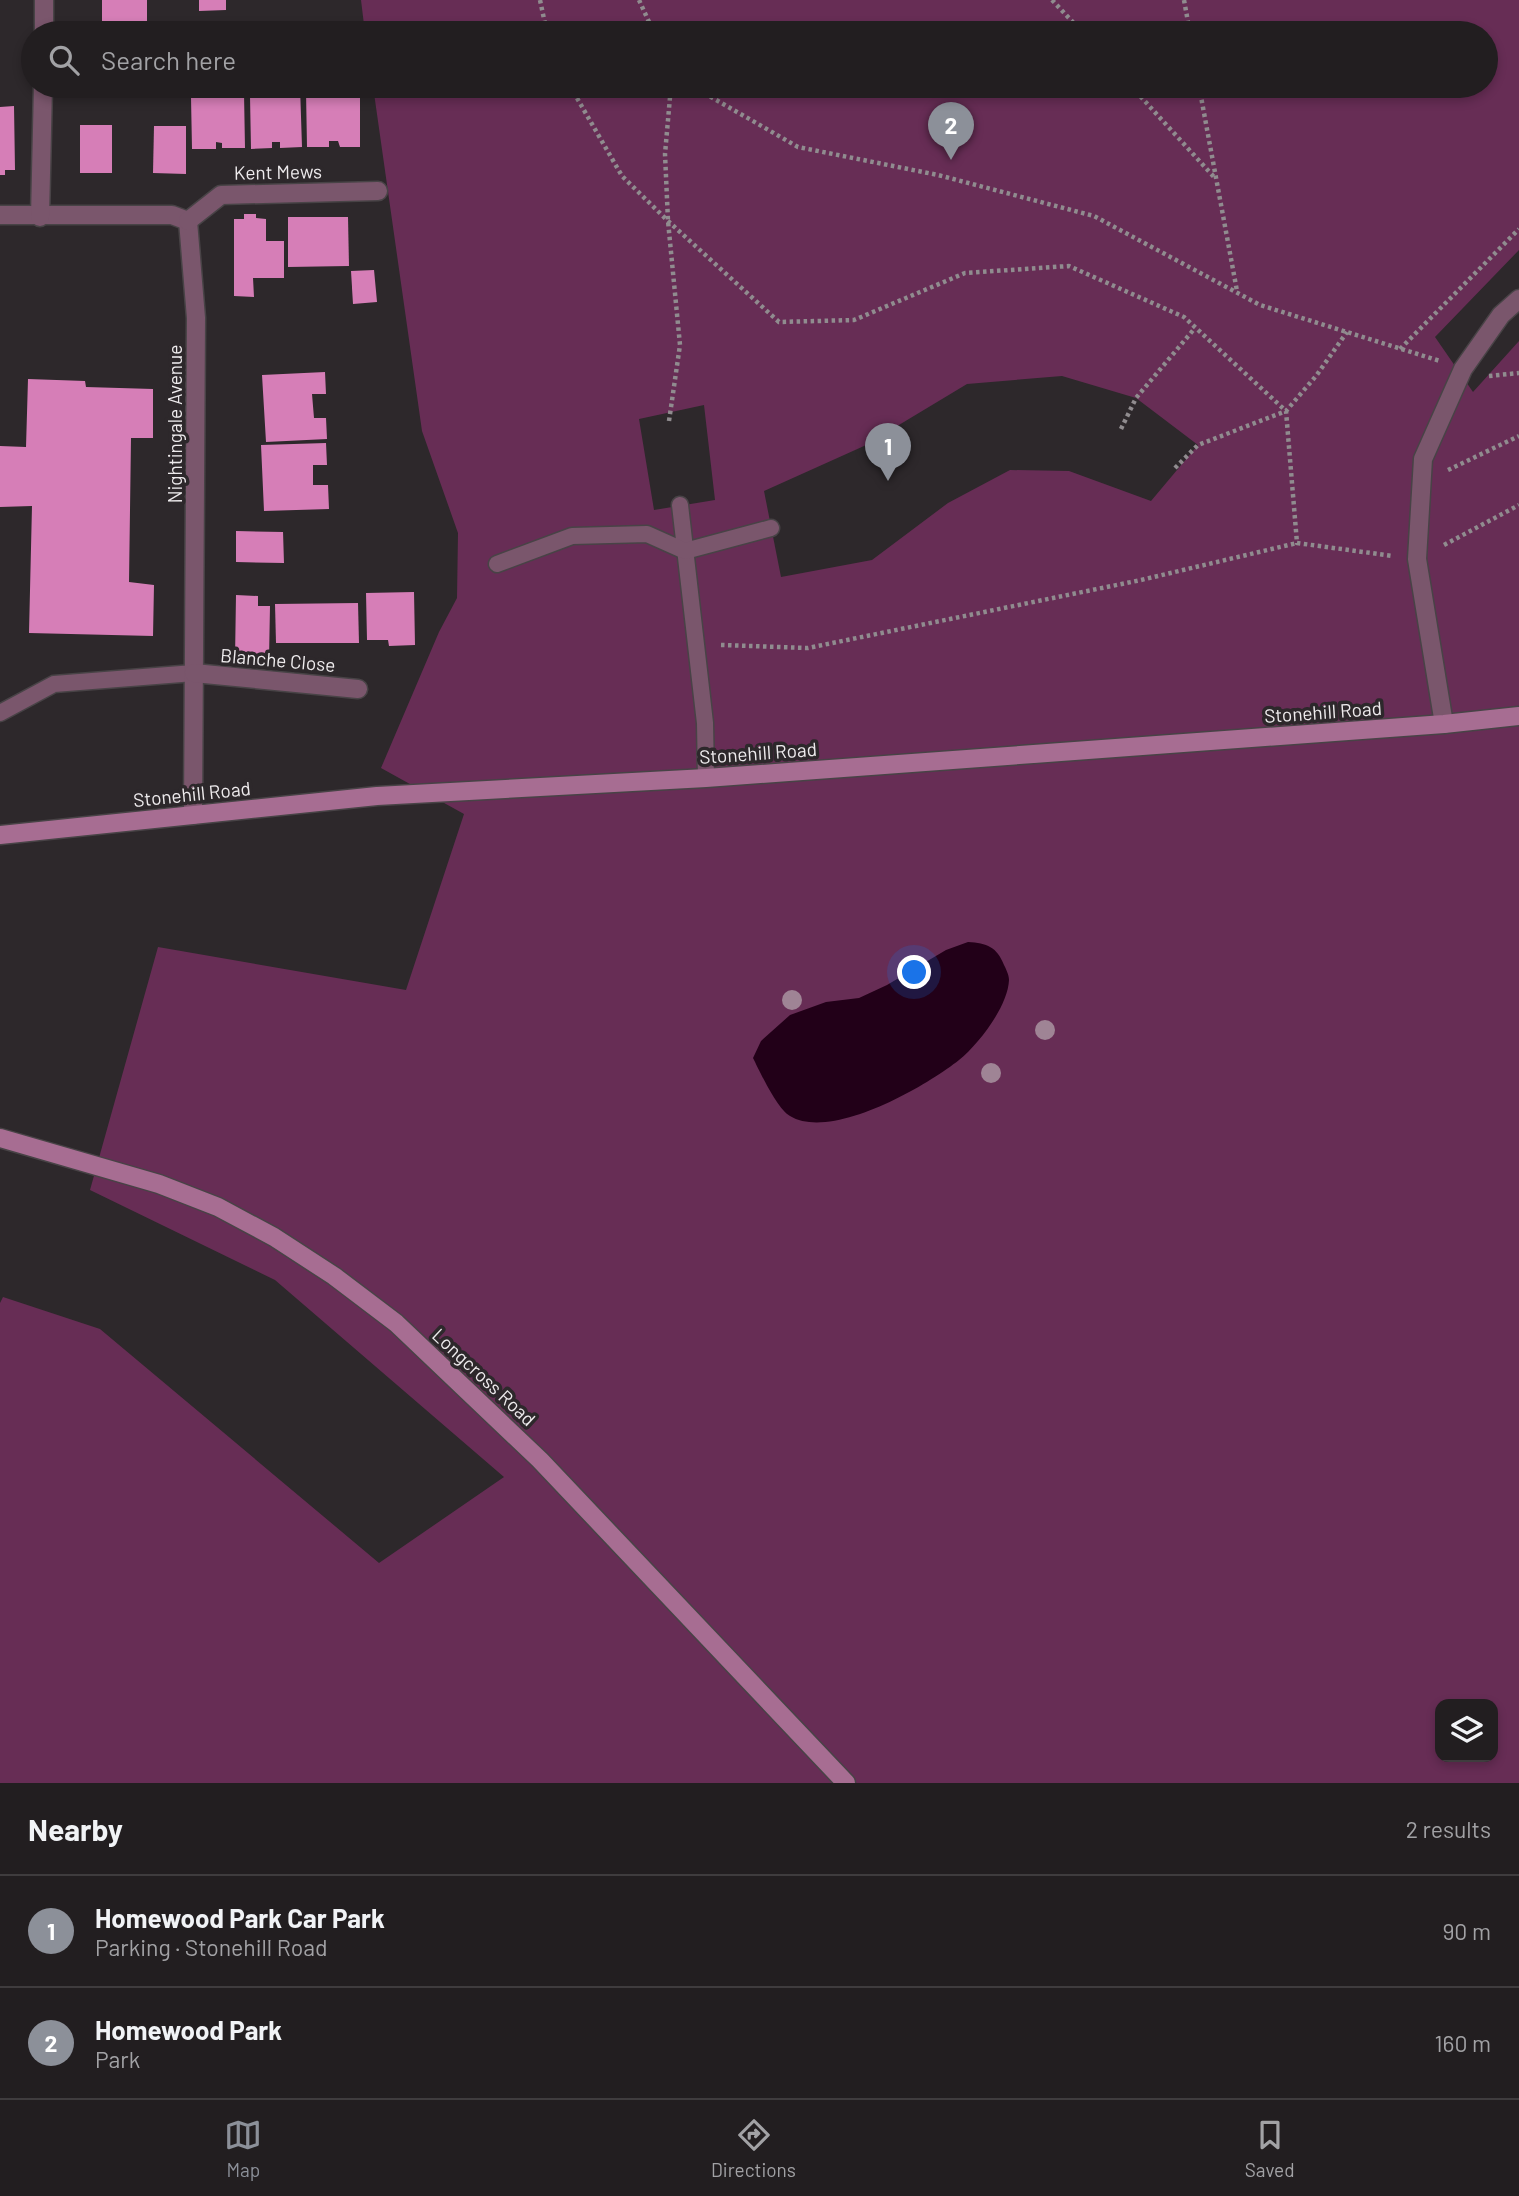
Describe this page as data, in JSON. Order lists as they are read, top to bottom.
{
  "streets": {
    "street": [
      "Kent Mews",
      "Nightingale Avenue",
      "Blanche Close",
      "Stonehill Road",
      "Longcross Road"
    ]
  },
  "crossings": [
    ["Kent Mews", "Nightingale Avenue"],
    ["Nightingale Avenue", "Blanche Close"],
    ["Nightingale Avenue", "Stonehill Road"]
  ],
  "page": {
    "search": "Search here",
    "pins": ["2", "1"],
    "heading": ["Nearby", "2 results"],
    "list": [
      {
        "mark": "1",
        "name": "Homewood Park Car Park",
        "note": "Parking · Stonehill Road",
        "value": "90 m"
      },
      {
        "mark": "2",
        "name": "Homewood Park",
        "note": "Park",
        "value": "160 m"
      }
    ],
    "nav": ["Map", "Directions", "Saved"]
  }
}
